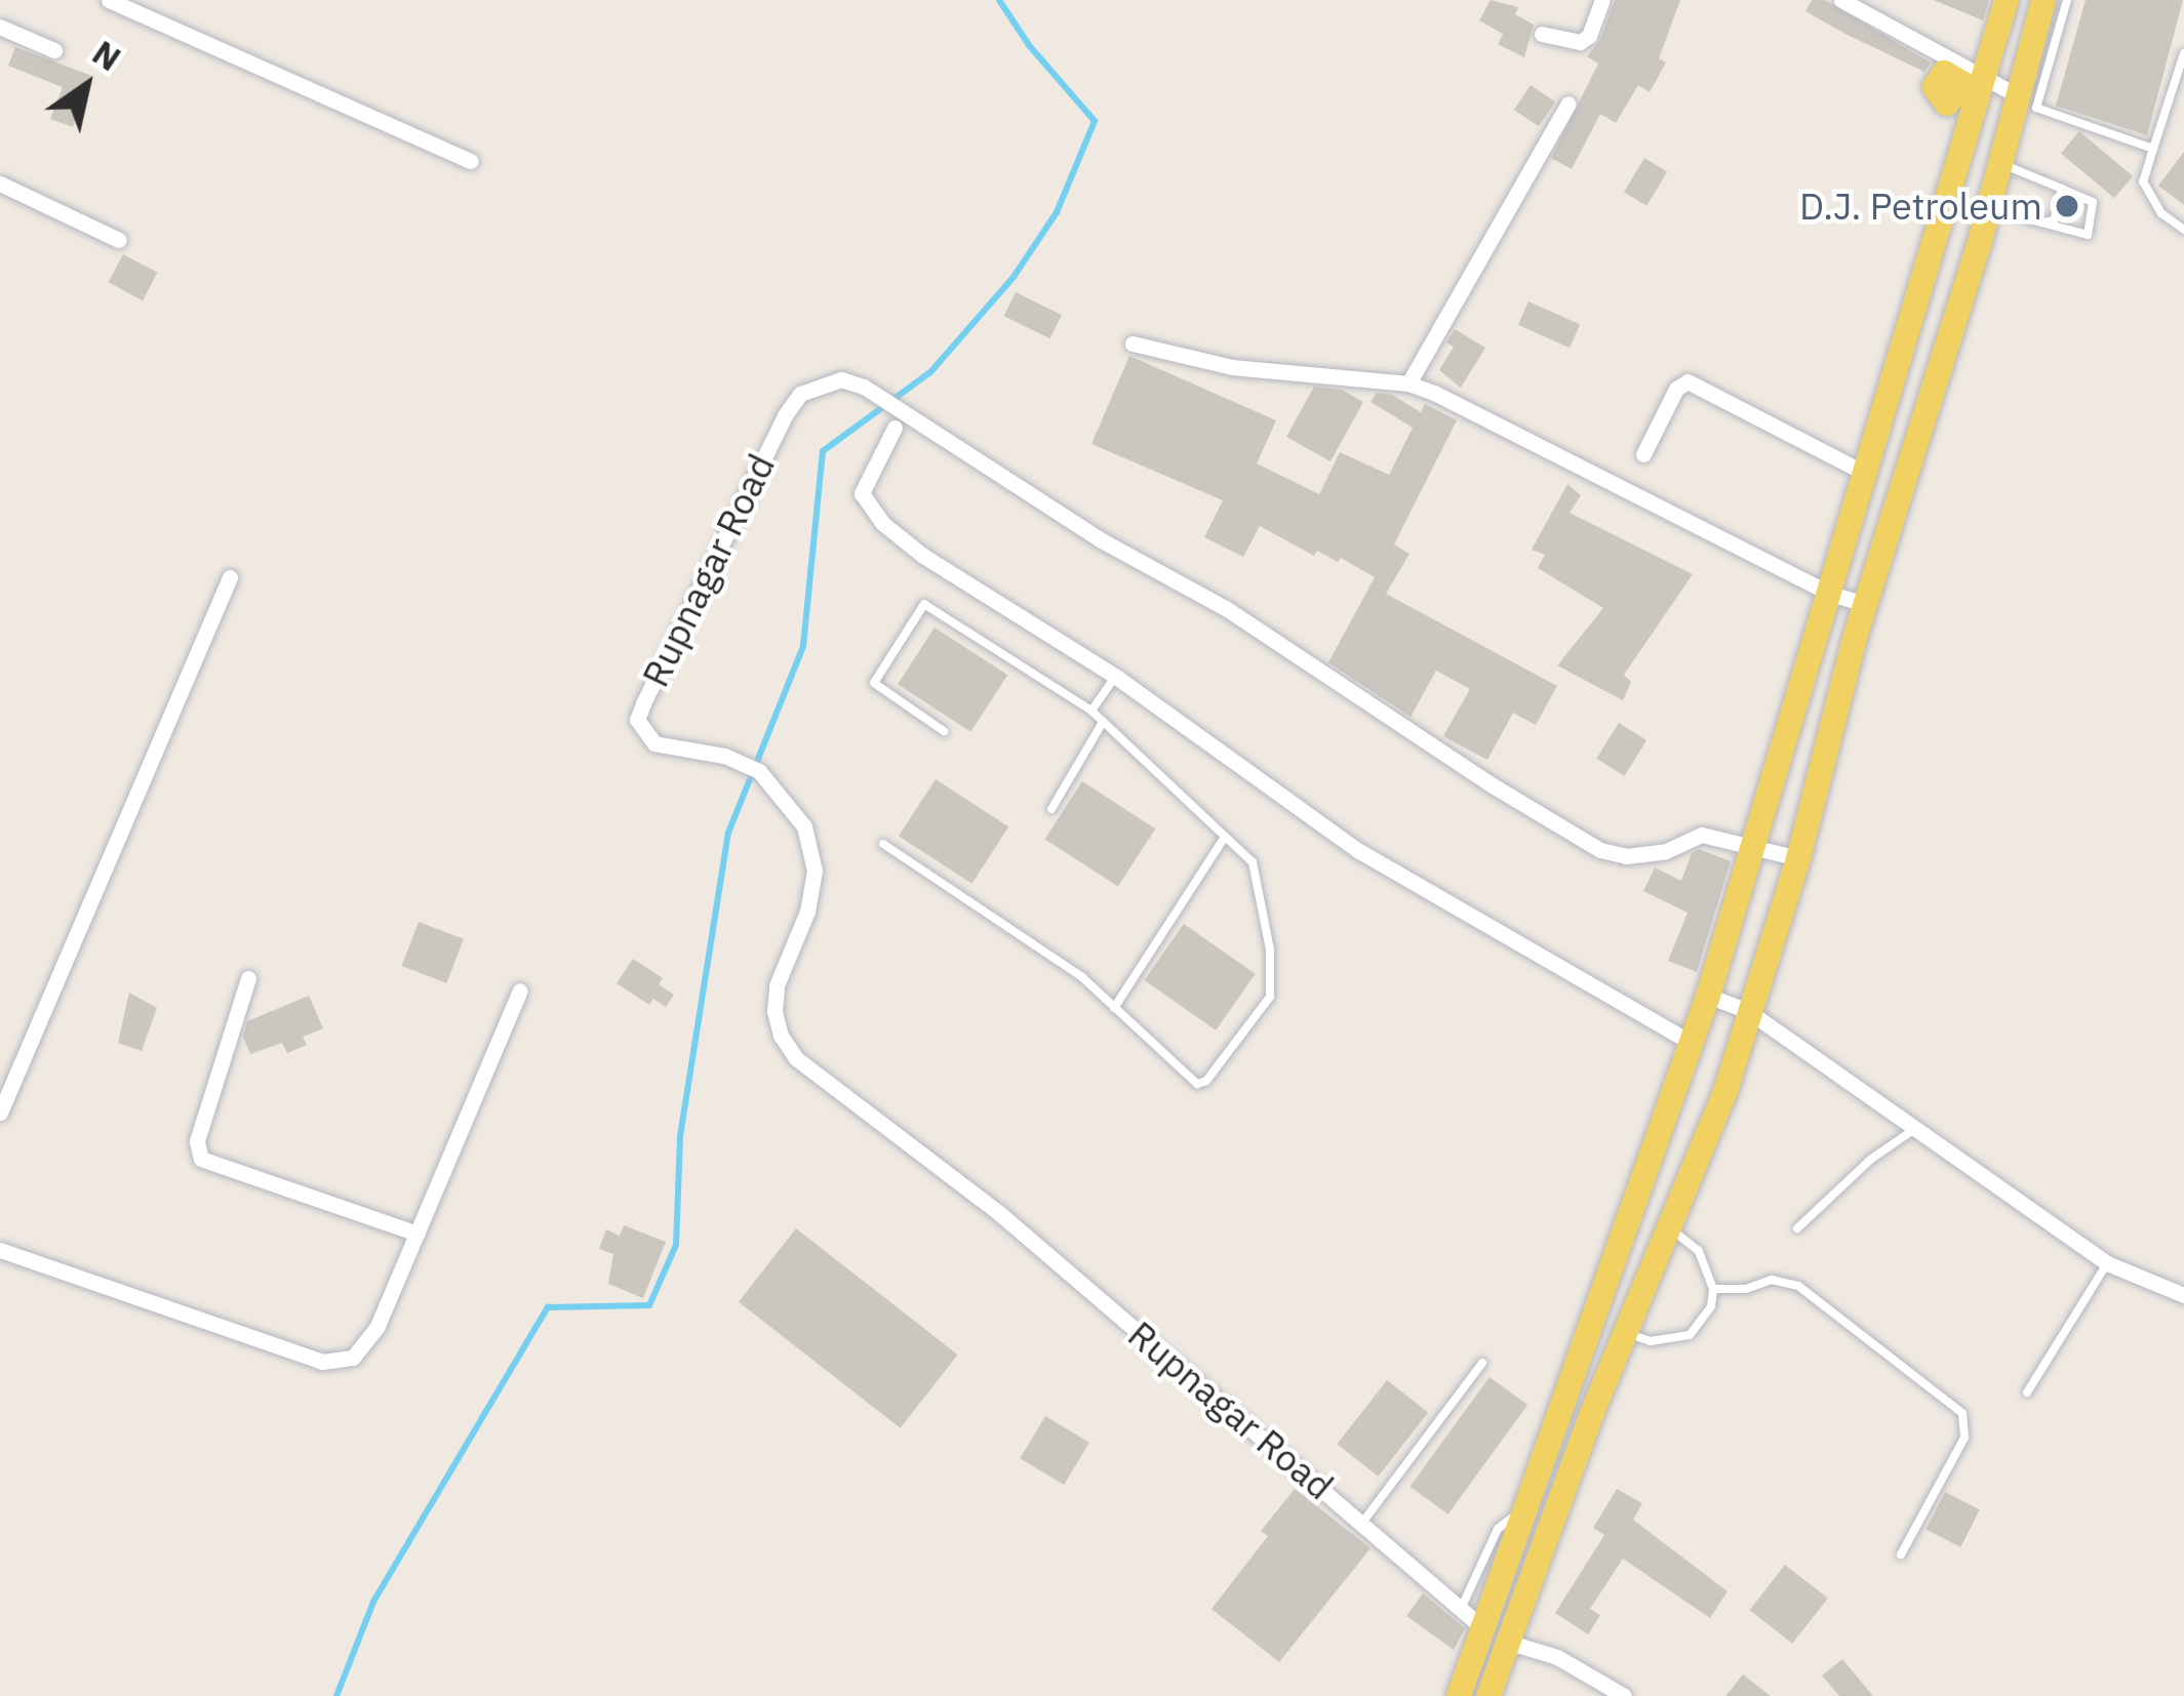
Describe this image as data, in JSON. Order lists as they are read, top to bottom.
{
  "streets": {
    "street": ["Rupnagar Road"]
  },
  "places": ["D.J. Petroleum"],
  "north": "top right"
}
